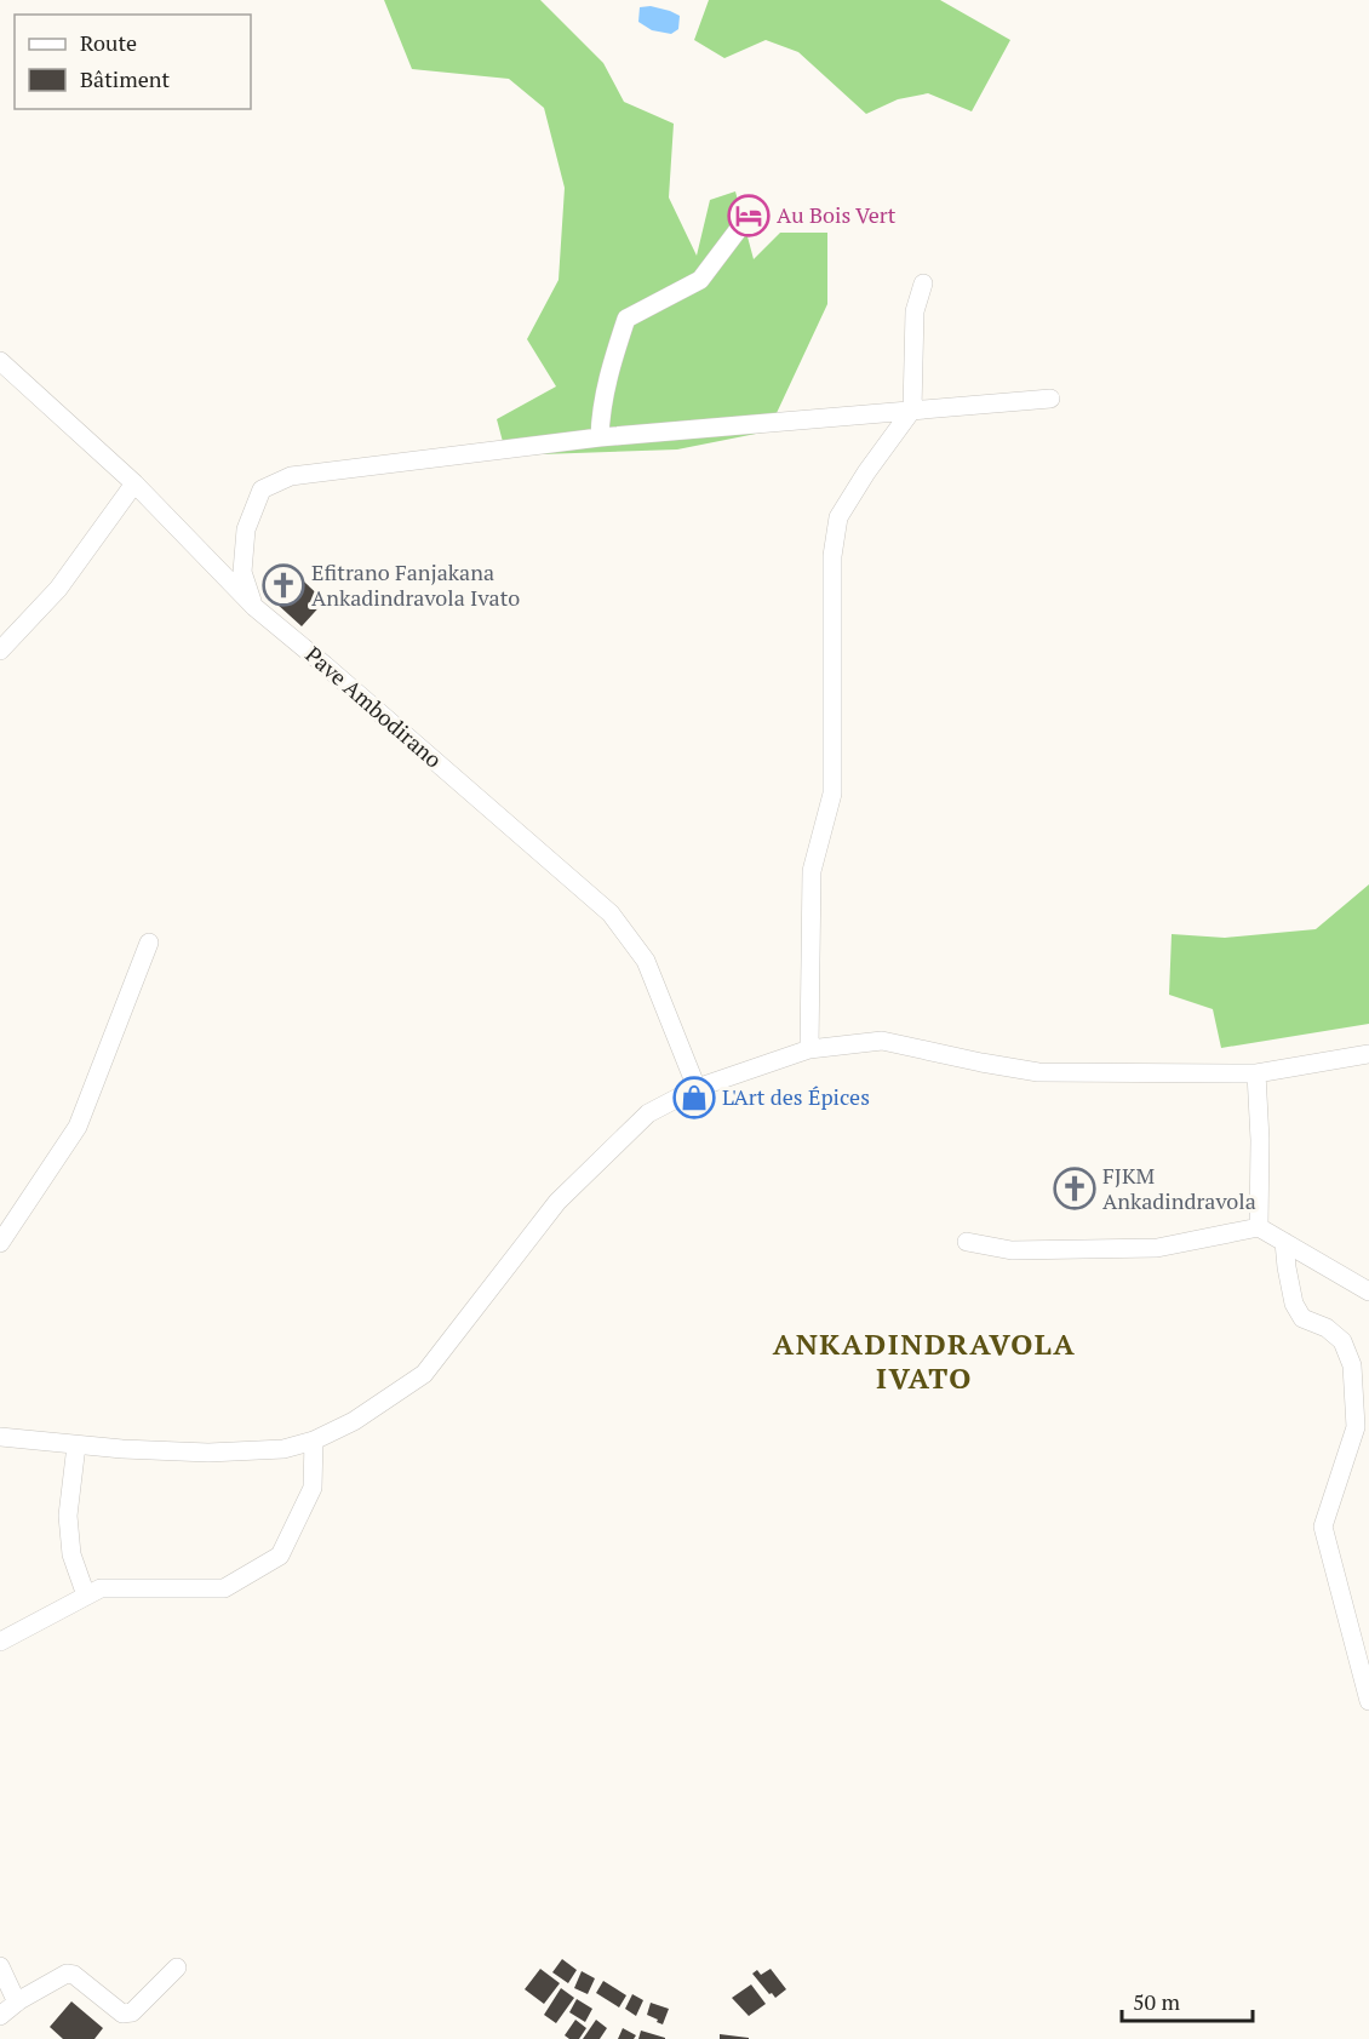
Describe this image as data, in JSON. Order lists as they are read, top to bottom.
{
  "streets": {
    "street": ["Pave Ambodirano"]
  },
  "districts": ["ANKADINDRAVOLA IVATO"],
  "places": {
    "hotel": ["Au Bois Vert"],
    "church": ["Efitrano Fanjakana Ankadindravola Ivato", "FJKM Ankadindravola"],
    "shop": ["L'Art des Épices"]
  },
  "legend": ["Route", "Bâtiment"],
  "scale_bar": "50 m"
}
